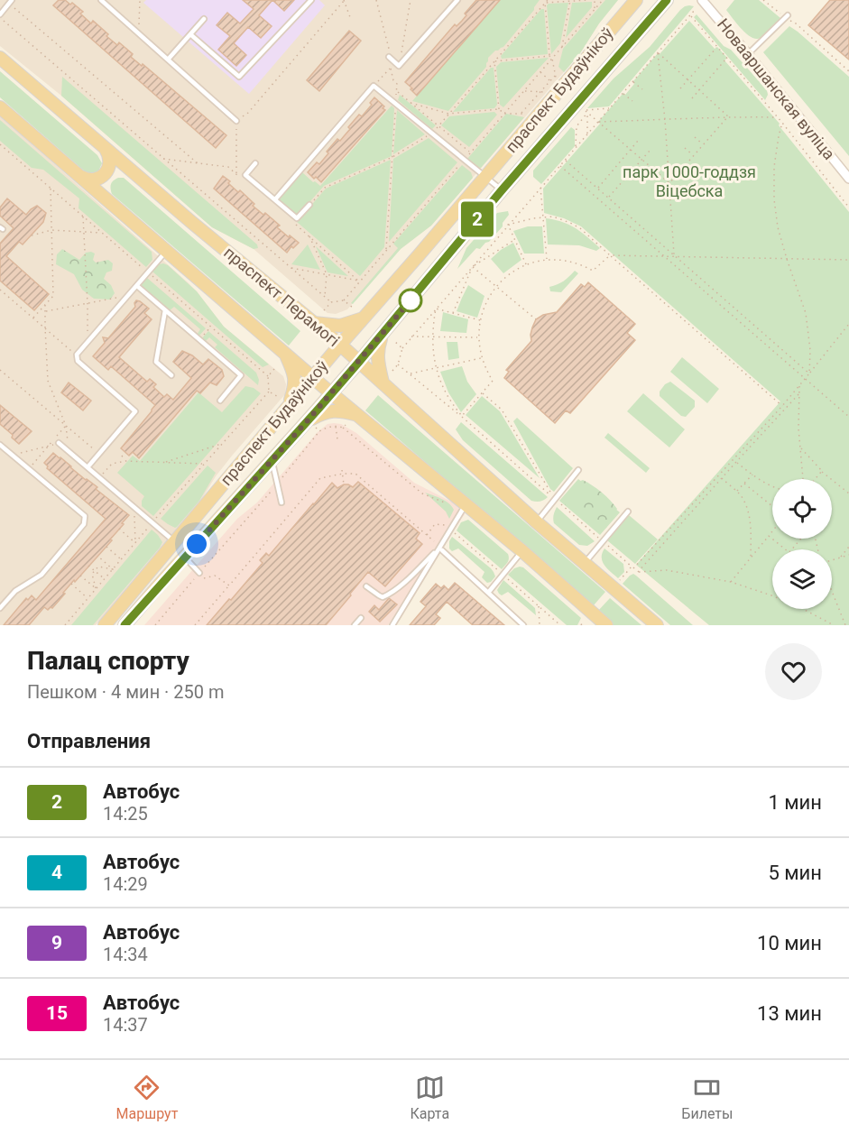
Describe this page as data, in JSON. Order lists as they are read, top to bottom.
{
  "streets": {
    "main road": ["праспект Будаўнікоў", "праспект Перамогі"],
    "street": ["Новааршанская вуліца"]
  },
  "crossings": [
    ["праспект Будаўнікоў", "праспект Перамогі"]
  ],
  "parks": ["парк 1000-годдзя Віцебска"],
  "lines": ["bus line 2"],
  "page": {
    "on_map": "2",
    "heading": [
      ["Палац спорту", "Пешком · 4 мин · 250 m"],
      "Отправления"
    ],
    "list": [
      {
        "mark": "2",
        "name": "Автобус",
        "note": "14:25",
        "value": "1 мин"
      },
      {
        "mark": "4",
        "name": "Автобус",
        "note": "14:29",
        "value": "5 мин"
      },
      {
        "mark": "9",
        "name": "Автобус",
        "note": "14:34",
        "value": "10 мин"
      },
      {
        "mark": "15",
        "name": "Автобус",
        "note": "14:37",
        "value": "13 мин"
      }
    ],
    "tabs": ["Маршрут", "Карта", "Билеты"]
  }
}
